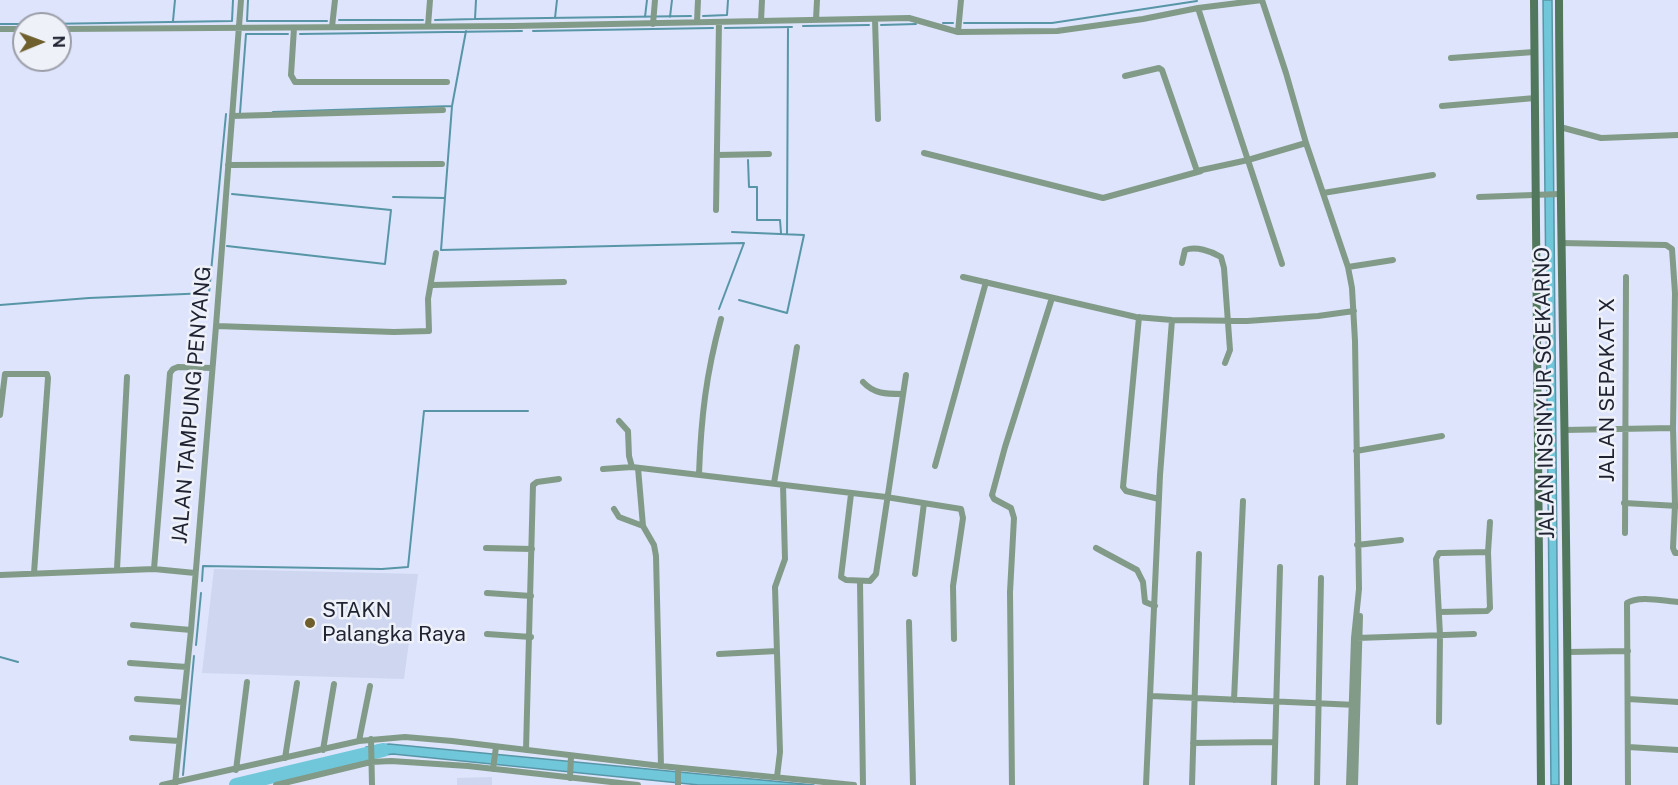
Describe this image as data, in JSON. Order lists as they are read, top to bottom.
{
  "streets": {
    "street": ["JALAN SEPAKAT X", "JALAN INSINYUR SOEKARNO", "JALAN TAMPUNG PENYANG"]
  },
  "places": ["STAKN Palangka Raya"],
  "north": "right"
}
